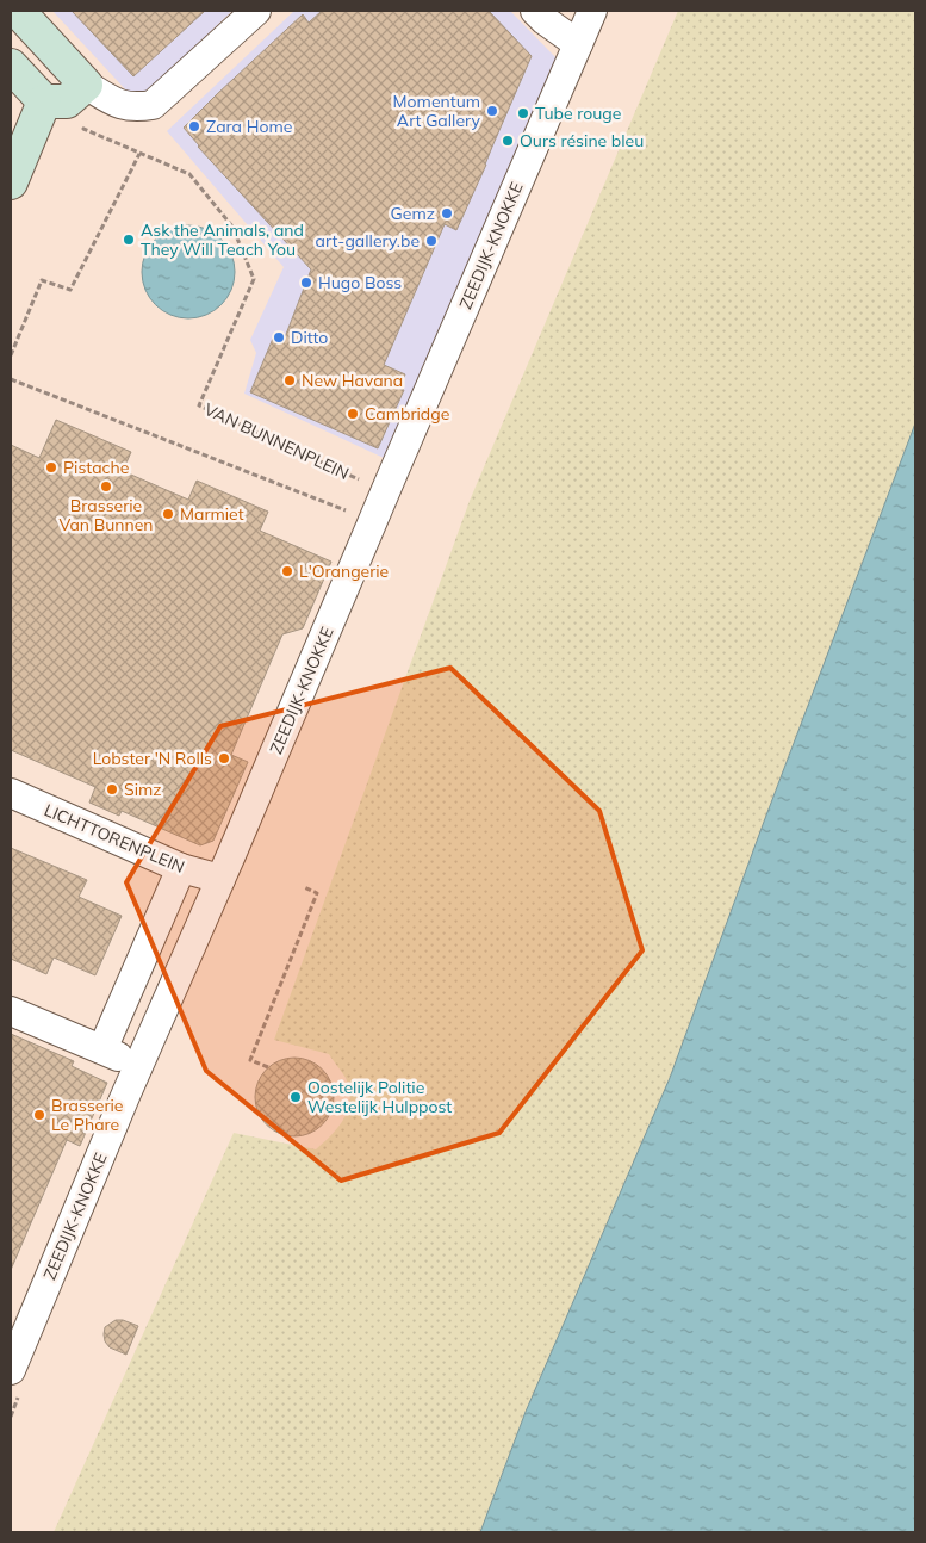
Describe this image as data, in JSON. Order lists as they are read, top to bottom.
{
  "streets": {
    "street": ["ZEEDIJK-KNOKKE", "LICHTTORENPLEIN"],
    "path": ["VAN BUNNENPLEIN"]
  },
  "crossings": [
    ["ZEEDIJK-KNOKKE", "VAN BUNNENPLEIN"],
    ["ZEEDIJK-KNOKKE", "LICHTTORENPLEIN"]
  ],
  "places": [
    "Momentum Art Gallery",
    "Tube rouge",
    "Zara Home",
    "Ours résine bleu",
    "Gemz",
    "Ask the Animals, and They Will Teach You",
    "art-gallery.be",
    "Hugo Boss",
    "Ditto",
    "New Havana",
    "Cambridge",
    "Pistache",
    "Brasserie Van Bunnen",
    "Marmiet",
    "L'Orangerie",
    "Lobster 'N Rolls",
    "Simz",
    "Oostelijk Politie Westelijk Hulppost",
    "Brasserie Le Phare"
  ]
}
